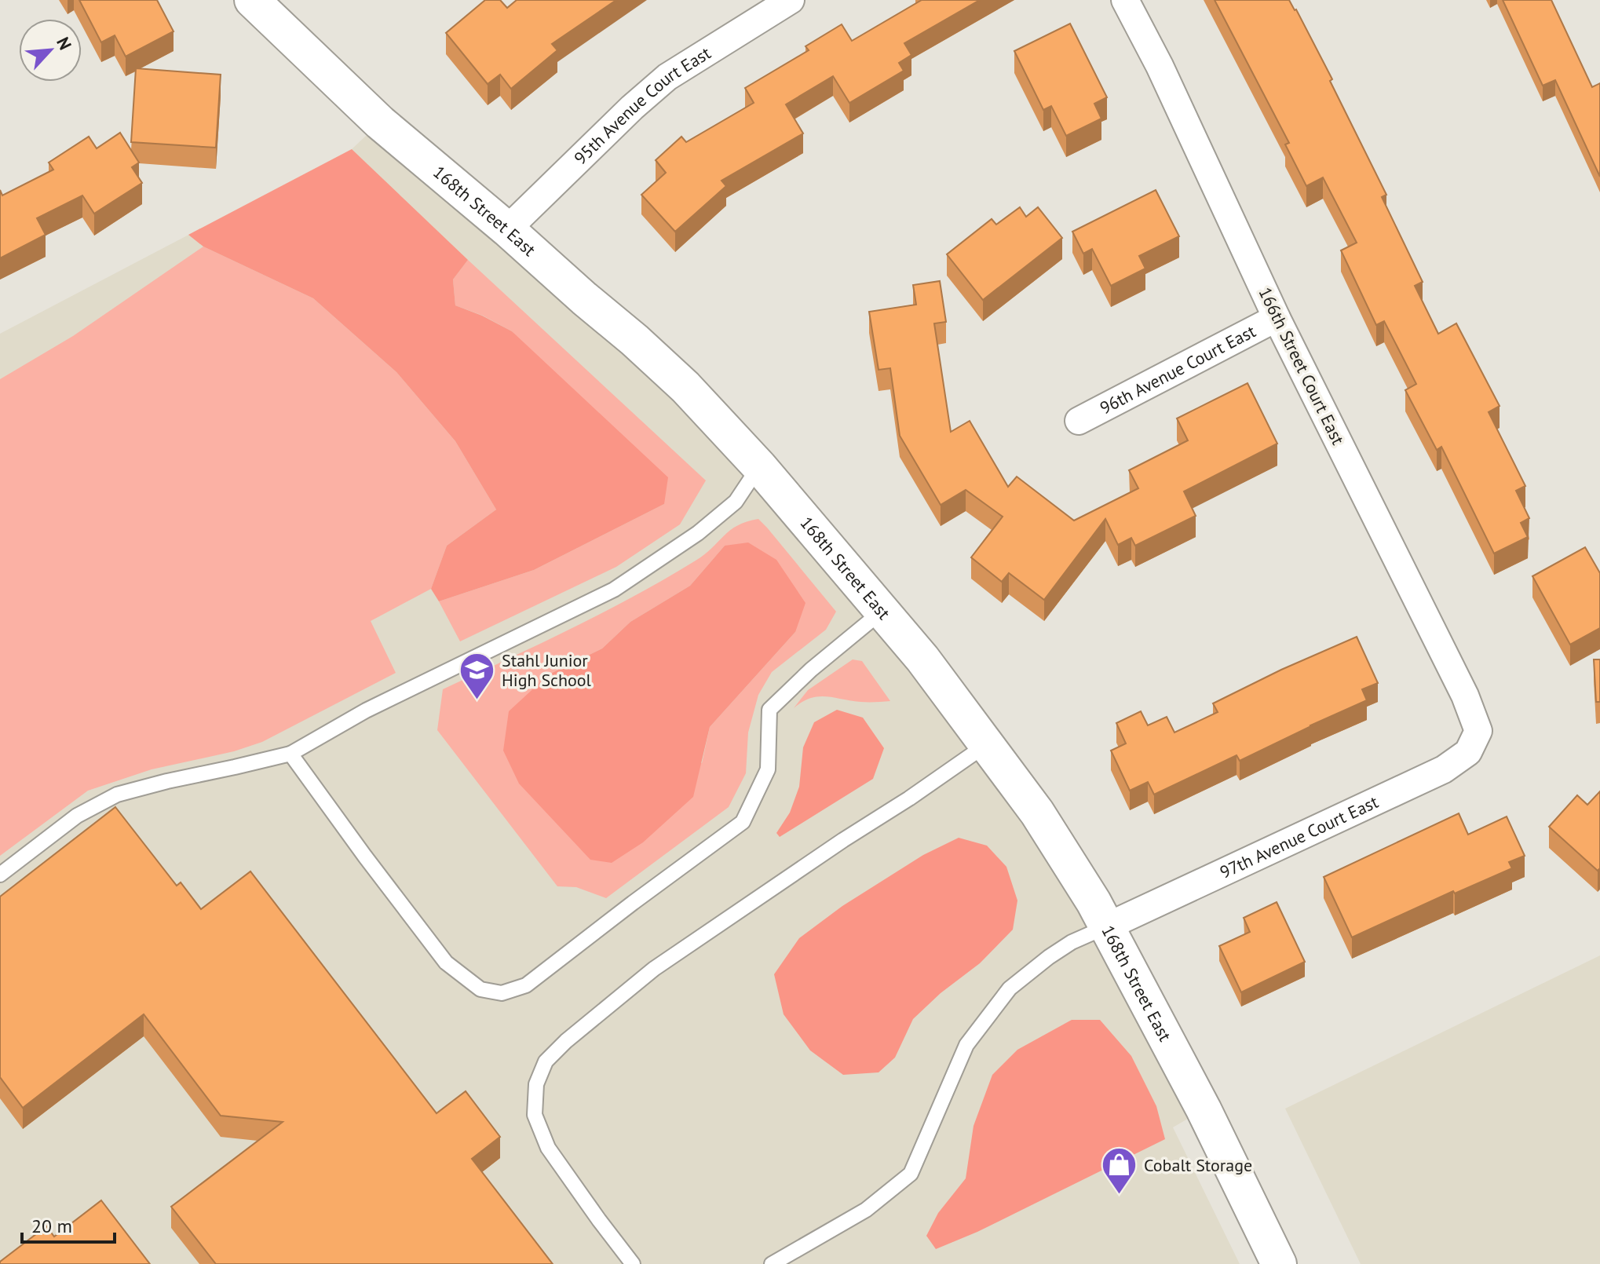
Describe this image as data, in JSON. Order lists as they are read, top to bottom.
{
  "streets": {
    "street": [
      "95th Avenue Court East",
      "168th Street East",
      "166th Street Court East",
      "96th Avenue Court East",
      "97th Avenue Court East"
    ]
  },
  "crossings": [
    ["95th Avenue Court East", "168th Street East"],
    ["168th Street East", "97th Avenue Court East"],
    ["166th Street Court East", "96th Avenue Court East"],
    ["166th Street Court East", "97th Avenue Court East"]
  ],
  "places": {
    "school or university": ["Stahl Junior High School"],
    "shop": ["Cobalt Storage"]
  },
  "scale_bar": "20 m",
  "north": "top right"
}
